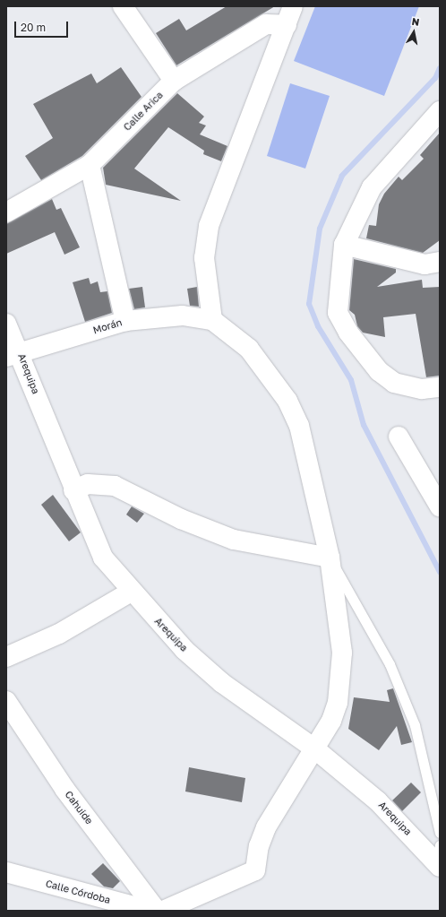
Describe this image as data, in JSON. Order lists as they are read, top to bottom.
{
  "streets": {
    "street": [
      "Calle Arica",
      "Morán",
      "Arequipa",
      "Cahuide",
      "Calle Córdoba"
    ]
  },
  "crossings": [
    ["Morán", "Arequipa"]
  ],
  "scale_bar": "20 m",
  "north": "top"
}
